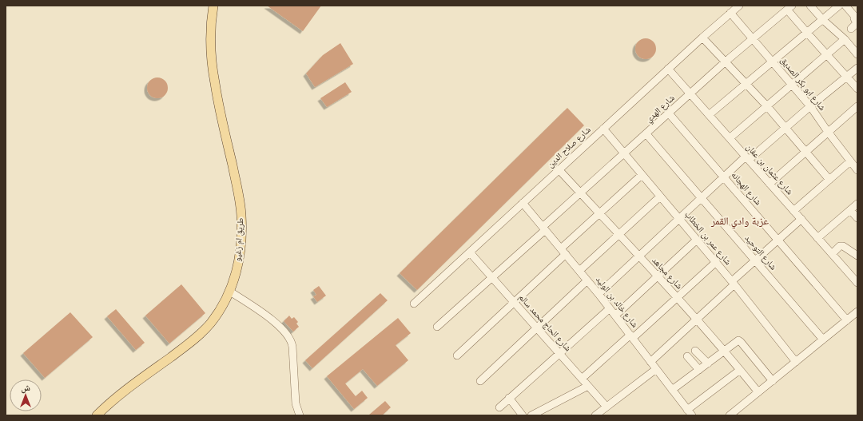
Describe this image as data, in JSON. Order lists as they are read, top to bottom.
{
  "streets": {
    "main road": ["طريق ام زغيو"],
    "street": [
      "شارع ابو بكر الصديق",
      "شارع الهدي",
      "شارع صلاح الدين",
      "شارع عثمان بن عفان",
      "شارع الهجانه",
      "شارع عمر بن الخطاب",
      "شارع التوحيد",
      "شارع مجاهد",
      "شارع خالد بن الوليد",
      "شارع الحاج محمد سالم"
    ]
  },
  "crossings": [
    ["شارع ابو بكر الصديق", "شارع الهدي"],
    ["شارع ابو بكر الصديق", "شارع صلاح الدين"],
    ["شارع الهدي", "شارع عثمان بن عفان"],
    ["شارع الهدي", "شارع الهجانه"],
    ["شارع الهدي", "شارع عمر بن الخطاب"],
    ["شارع الهدي", "شارع التوحيد"],
    ["شارع الهدي", "شارع مجاهد"],
    ["شارع الهدي", "شارع خالد بن الوليد"],
    ["شارع الهدي", "شارع الحاج محمد سالم"],
    ["شارع صلاح الدين", "شارع عثمان بن عفان"],
    ["شارع صلاح الدين", "شارع عمر بن الخطاب"],
    ["شارع صلاح الدين", "شارع مجاهد"],
    ["شارع صلاح الدين", "شارع خالد بن الوليد"],
    ["شارع صلاح الدين", "شارع الحاج محمد سالم"]
  ],
  "districts": ["عزبة وادي القمر"],
  "north": "top"
}
